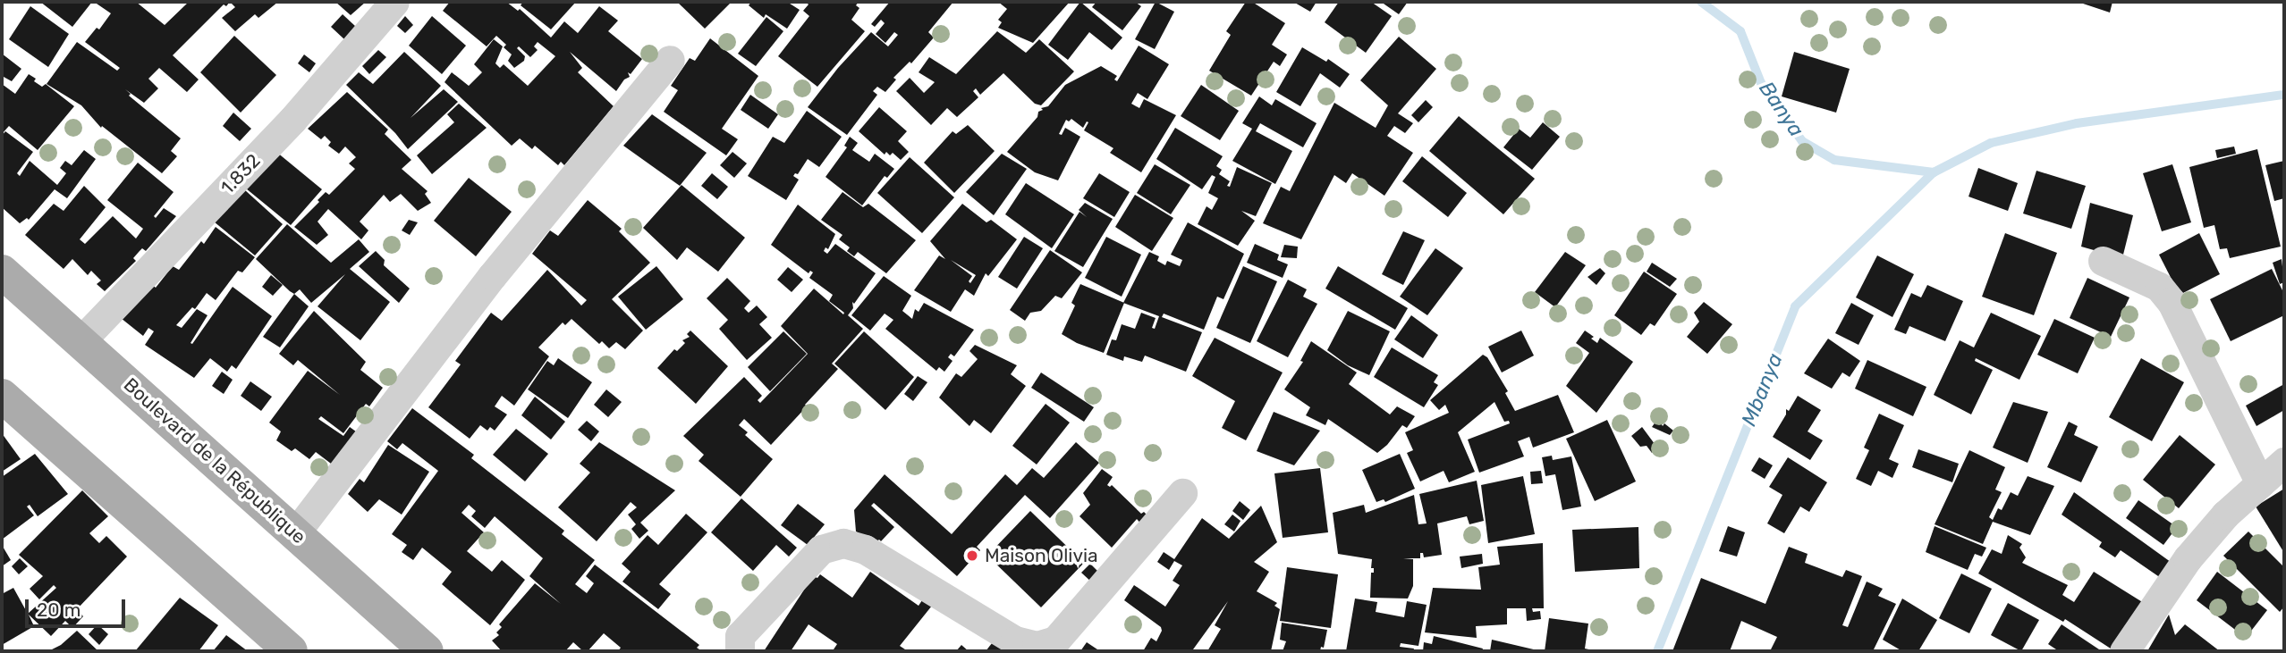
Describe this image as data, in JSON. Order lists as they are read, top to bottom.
{
  "streets": {
    "main road": ["Boulevard de la République"],
    "street": ["1.832"]
  },
  "crossings": [
    ["1.832", "Boulevard de la République"]
  ],
  "water": ["Banya", "Mbanya"],
  "places": ["Maison Olivia"],
  "scale_bar": "20 m"
}
